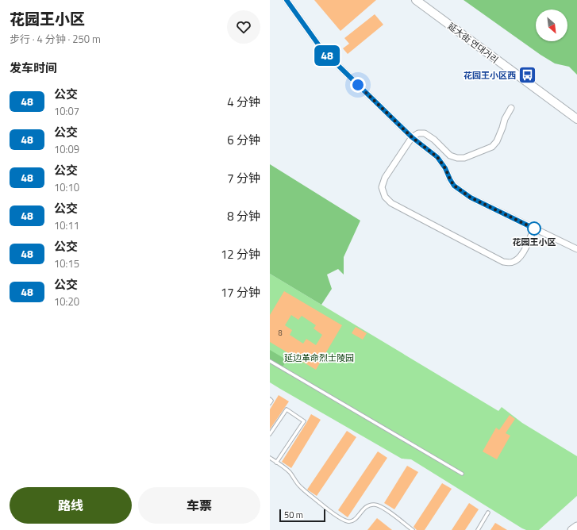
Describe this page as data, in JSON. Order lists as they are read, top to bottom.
{
  "streets": {
    "main road": ["延大街 연대거리"]
  },
  "parks": ["延边革命烈士陵园"],
  "places": {
    "bus stop": ["花园王小区西"],
    "other": ["花园王小区"]
  },
  "lines": ["bus line 48"],
  "house_numbers": ["8"],
  "scale_bar": "50 m",
  "north": "bottom right",
  "page": {
    "heading": [
      ["花园王小区", "步行 · 4 分钟 · 250 m"],
      "发车时间"
    ],
    "on_map": "48",
    "list": [
      {
        "mark": "48",
        "name": "公交",
        "note": "10:07",
        "value": "4 分钟"
      },
      {
        "mark": "48",
        "name": "公交",
        "note": "10:09",
        "value": "6 分钟"
      },
      {
        "mark": "48",
        "name": "公交",
        "note": "10:10",
        "value": "7 分钟"
      },
      {
        "mark": "48",
        "name": "公交",
        "note": "10:11",
        "value": "8 分钟"
      },
      {
        "mark": "48",
        "name": "公交",
        "note": "10:15",
        "value": "12 分钟"
      },
      {
        "mark": "48",
        "name": "公交",
        "note": "10:20",
        "value": "17 分钟"
      }
    ],
    "buttons": ["路线", "车票"],
    "scale": "50 m"
  }
}
